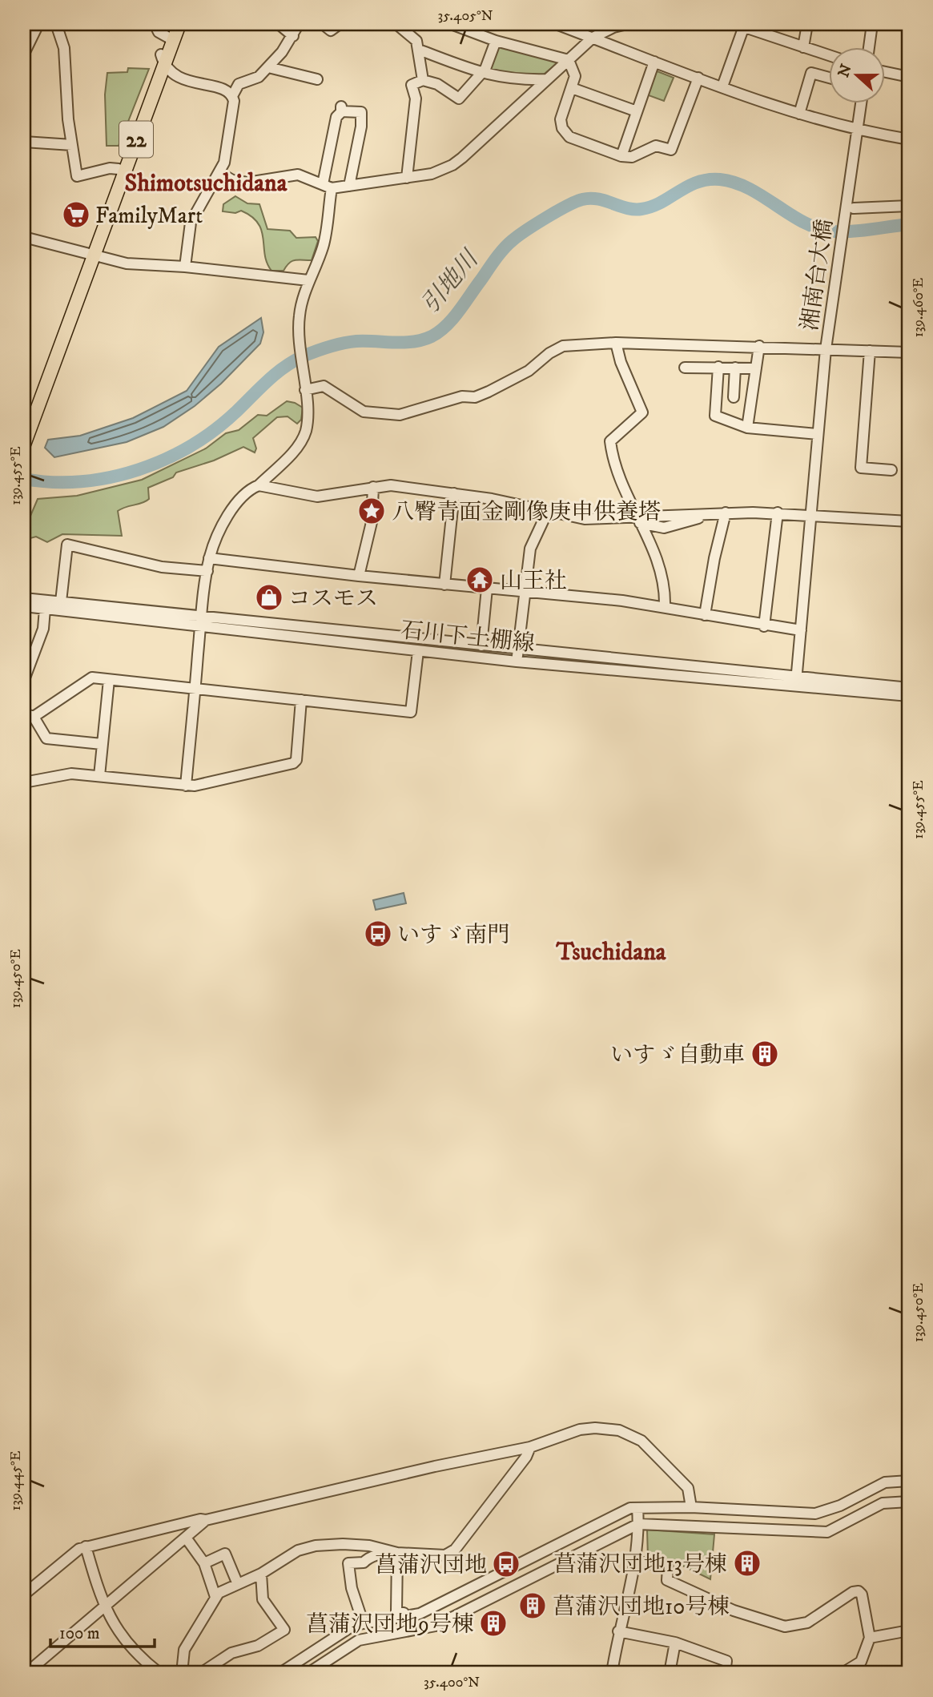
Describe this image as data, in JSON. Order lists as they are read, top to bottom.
{
  "streets": {
    "main road": ["22"],
    "street": ["湘南台大橋", "石川下土棚線"]
  },
  "crossings": [
    ["湘南台大橋", "石川下土棚線"]
  ],
  "districts": ["Shimotsuchidana", "Tsuchidana"],
  "water": ["引地川"],
  "places": {
    "supermarket": ["FamilyMart"],
    "place": ["八臀青面金剛像庚申供養塔"],
    "temple": ["山王社"],
    "shop": ["コスモス"],
    "bus stop": ["いすゞ南門", "菖蒲沢団地"],
    "building": [
      "いすゞ自動車",
      "菖蒲沢団地13号棟",
      "菖蒲沢団地10号棟",
      "菖蒲沢団地9号棟"
    ]
  },
  "scale_bar": "100 m",
  "north": "left",
  "coordinates": [
    "35.405°N",
    "139.460°E",
    "139.455°E",
    "139.450°E",
    "139.445°E",
    "35.400°N"
  ]
}
